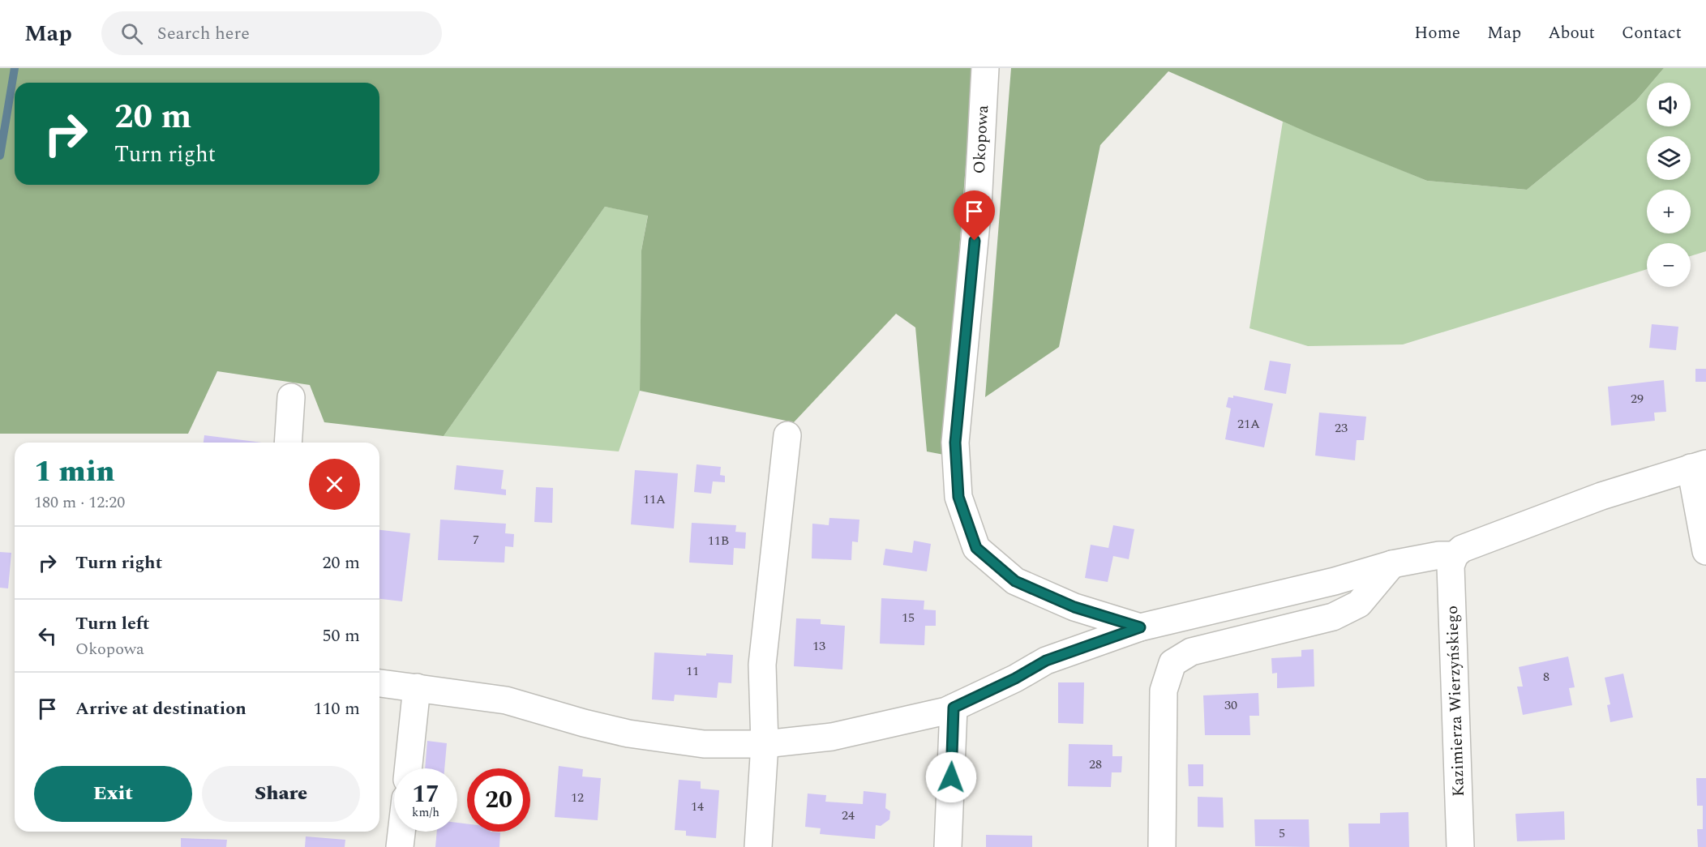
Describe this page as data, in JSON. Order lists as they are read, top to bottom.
{
  "streets": {
    "street": ["Okopowa", "Kazimierza Wierzyńskiego"]
  },
  "house_numbers": [
    "29",
    "21A",
    "23",
    "11A",
    "7",
    "11B",
    "15",
    "13",
    "11",
    "8",
    "30",
    "28",
    "12",
    "14",
    "24",
    "5"
  ],
  "page": {
    "header": "Map",
    "search": "Search here",
    "nav": [
      "Home",
      "Map",
      "About",
      "Contact"
    ],
    "map_buttons": ["+", "−"],
    "turn": ["20 m", "Turn right"],
    "heading": ["1 min", "180 m · 12:20"],
    "list": [
      {
        "name": "Turn right",
        "value": "20 m"
      },
      {
        "name": "Turn left",
        "note": "Okopowa",
        "value": "50 m"
      },
      {
        "name": "Arrive at destination",
        "value": "110 m"
      }
    ],
    "buttons": ["Exit", "Share"],
    "speed": "17 km/h",
    "limit": "20"
  }
}
